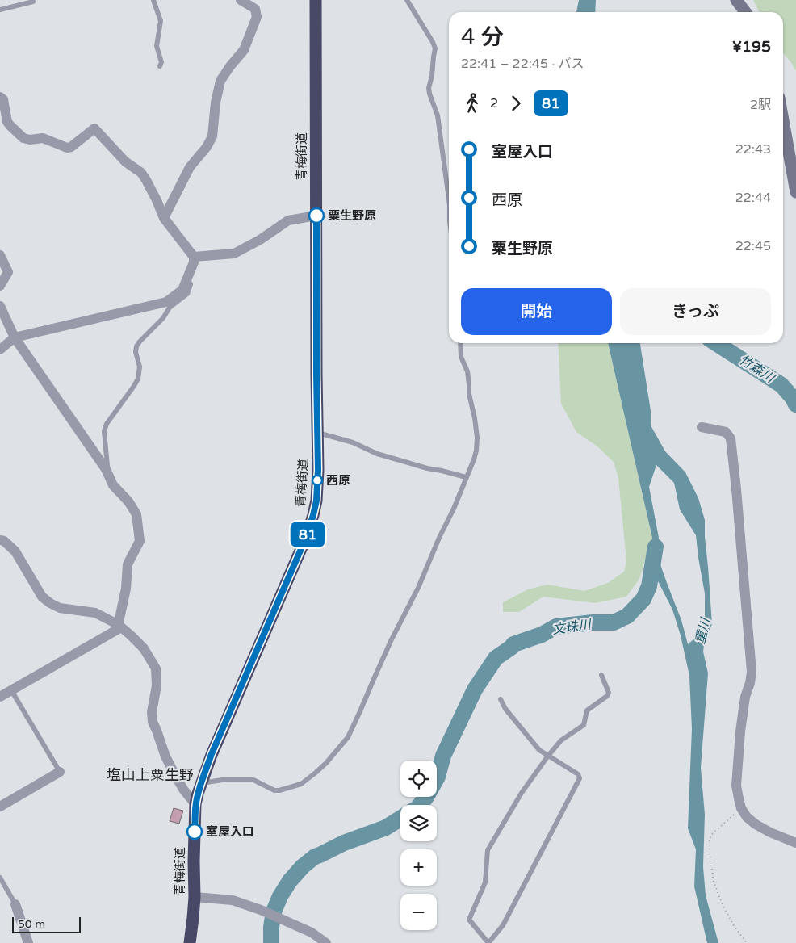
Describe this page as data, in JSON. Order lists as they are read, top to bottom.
{
  "streets": {
    "highway": ["青梅街道"]
  },
  "districts": ["塩山上粟生野"],
  "water": ["竹森川", "文珠川", "重川"],
  "places": ["粟生野原", "西原", "室屋入口"],
  "lines": ["bus line 81"],
  "scale_bar": "50 m",
  "page": {
    "on_map": "81",
    "heading": ["4 分", "22:41 – 22:45 · バス", "¥195"],
    "legs": ["2", "81", "2駅"],
    "list": [
      {
        "name": "室屋入口",
        "value": "22:43"
      },
      {
        "name": "西原",
        "value": "22:44"
      },
      {
        "name": "粟生野原",
        "value": "22:45"
      }
    ],
    "buttons": ["開始", "きっぷ"],
    "map_buttons": ["+", "−"],
    "scale": "50 m"
  }
}
